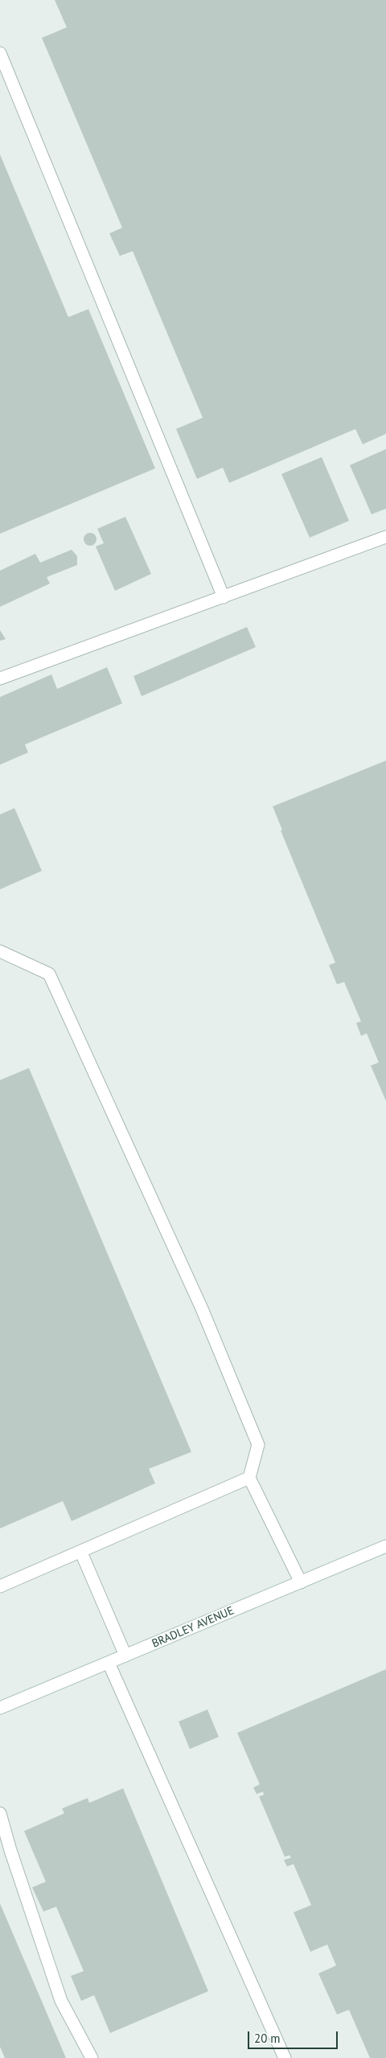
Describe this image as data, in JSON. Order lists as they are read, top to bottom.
{
  "streets": {
    "street": ["BRADLEY AVENUE"]
  },
  "scale_bar": "20 m"
}
